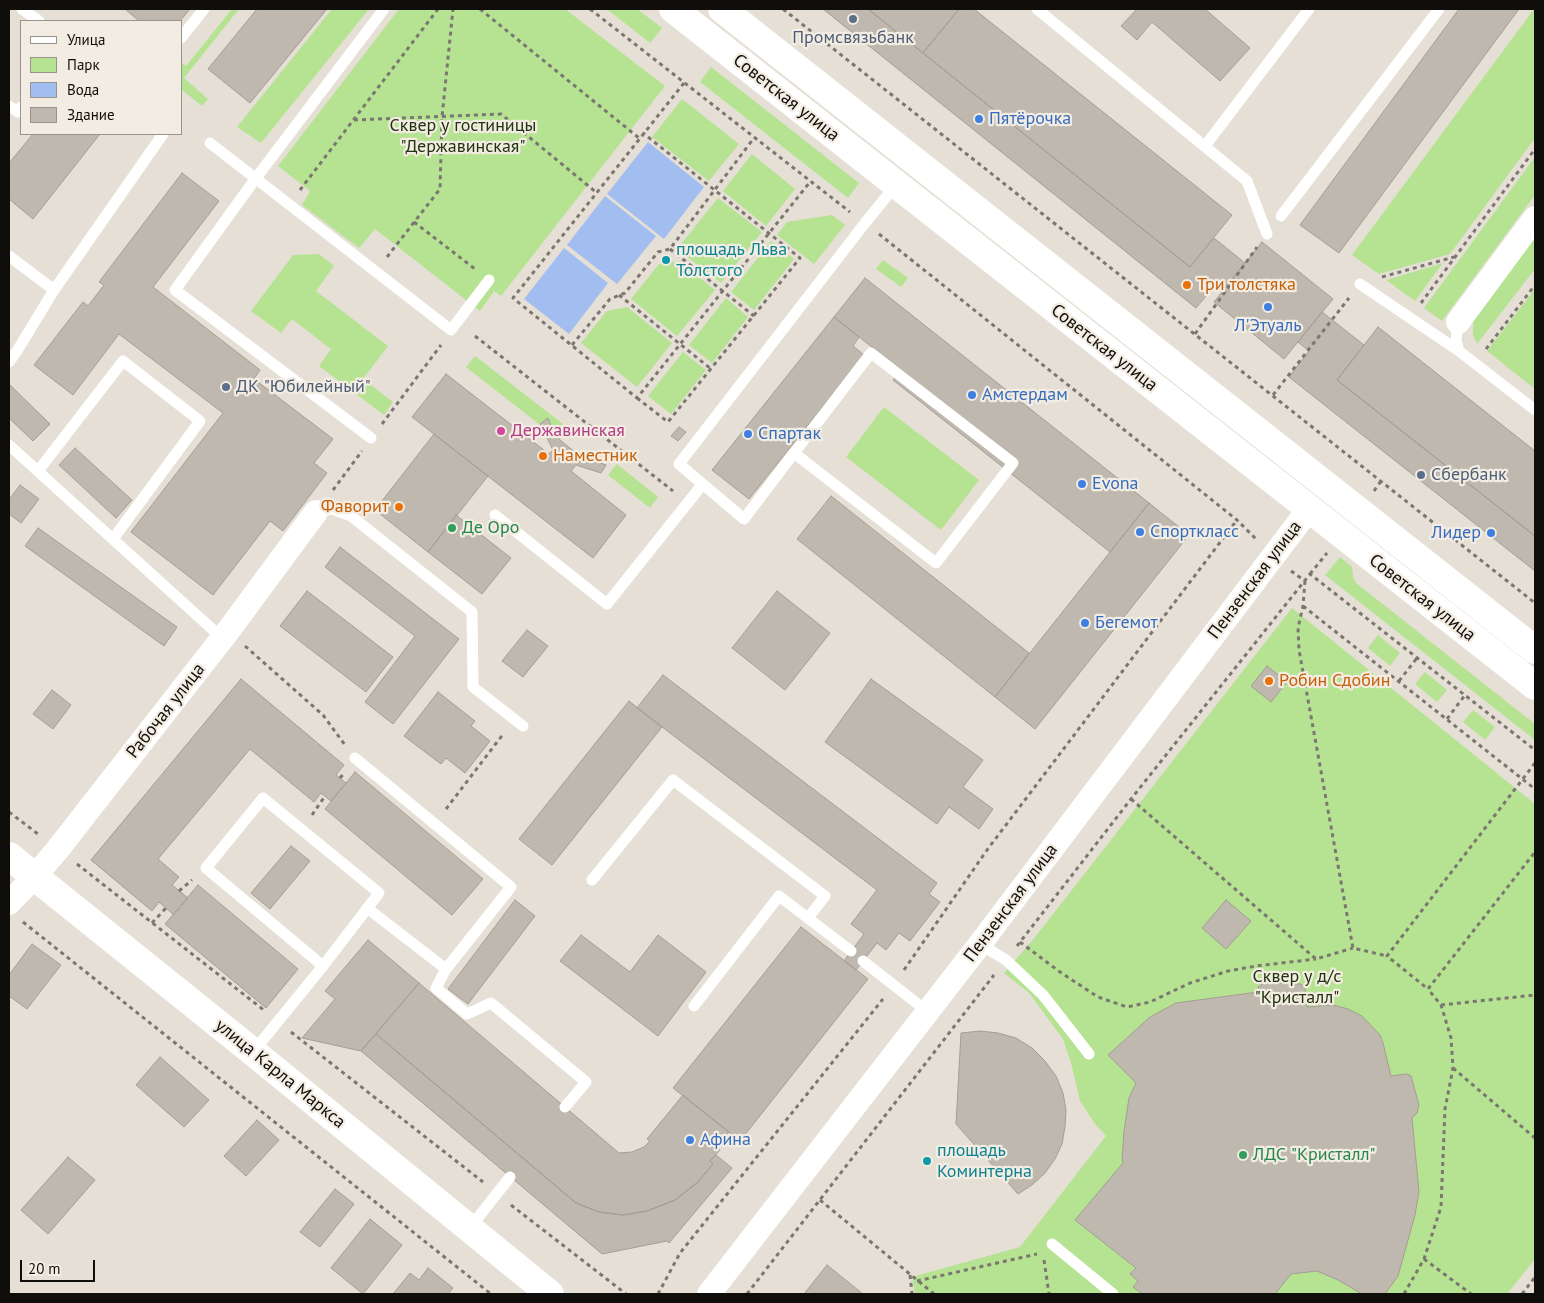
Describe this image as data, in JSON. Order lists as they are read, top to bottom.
{
  "streets": {
    "main road": ["Советская улица", "улица Карла Маркса"],
    "street": ["Пензенская улица", "Рабочая улица"]
  },
  "crossings": [
    ["Советская улица", "Пензенская улица"],
    ["Рабочая улица", "улица Карла Маркса"]
  ],
  "parks": ["Сквер у гостиницы \"Державинская\"", "Сквер у д/с \"Кристалл\""],
  "places": [
    "Промсвязьбанк",
    "Пятёрочка",
    "площадь Льва Толстого",
    "Три толстяка",
    "Л'Этуаль",
    "ДК \"Юбилейный\"",
    "Амстердам",
    "Державинская",
    "Спартак",
    "Наместник",
    "Сбербанк",
    "Evona",
    "Фаворит",
    "Де Оро",
    "Спорткласс",
    "Лидер",
    "Бегемот",
    "Робин Сдобин",
    "Афина",
    "ЛДС \"Кристалл\"",
    "площадь Коминтерна"
  ],
  "legend": [
    "Улица",
    "Парк",
    "Вода",
    "Здание"
  ],
  "scale_bar": "20 m"
}
